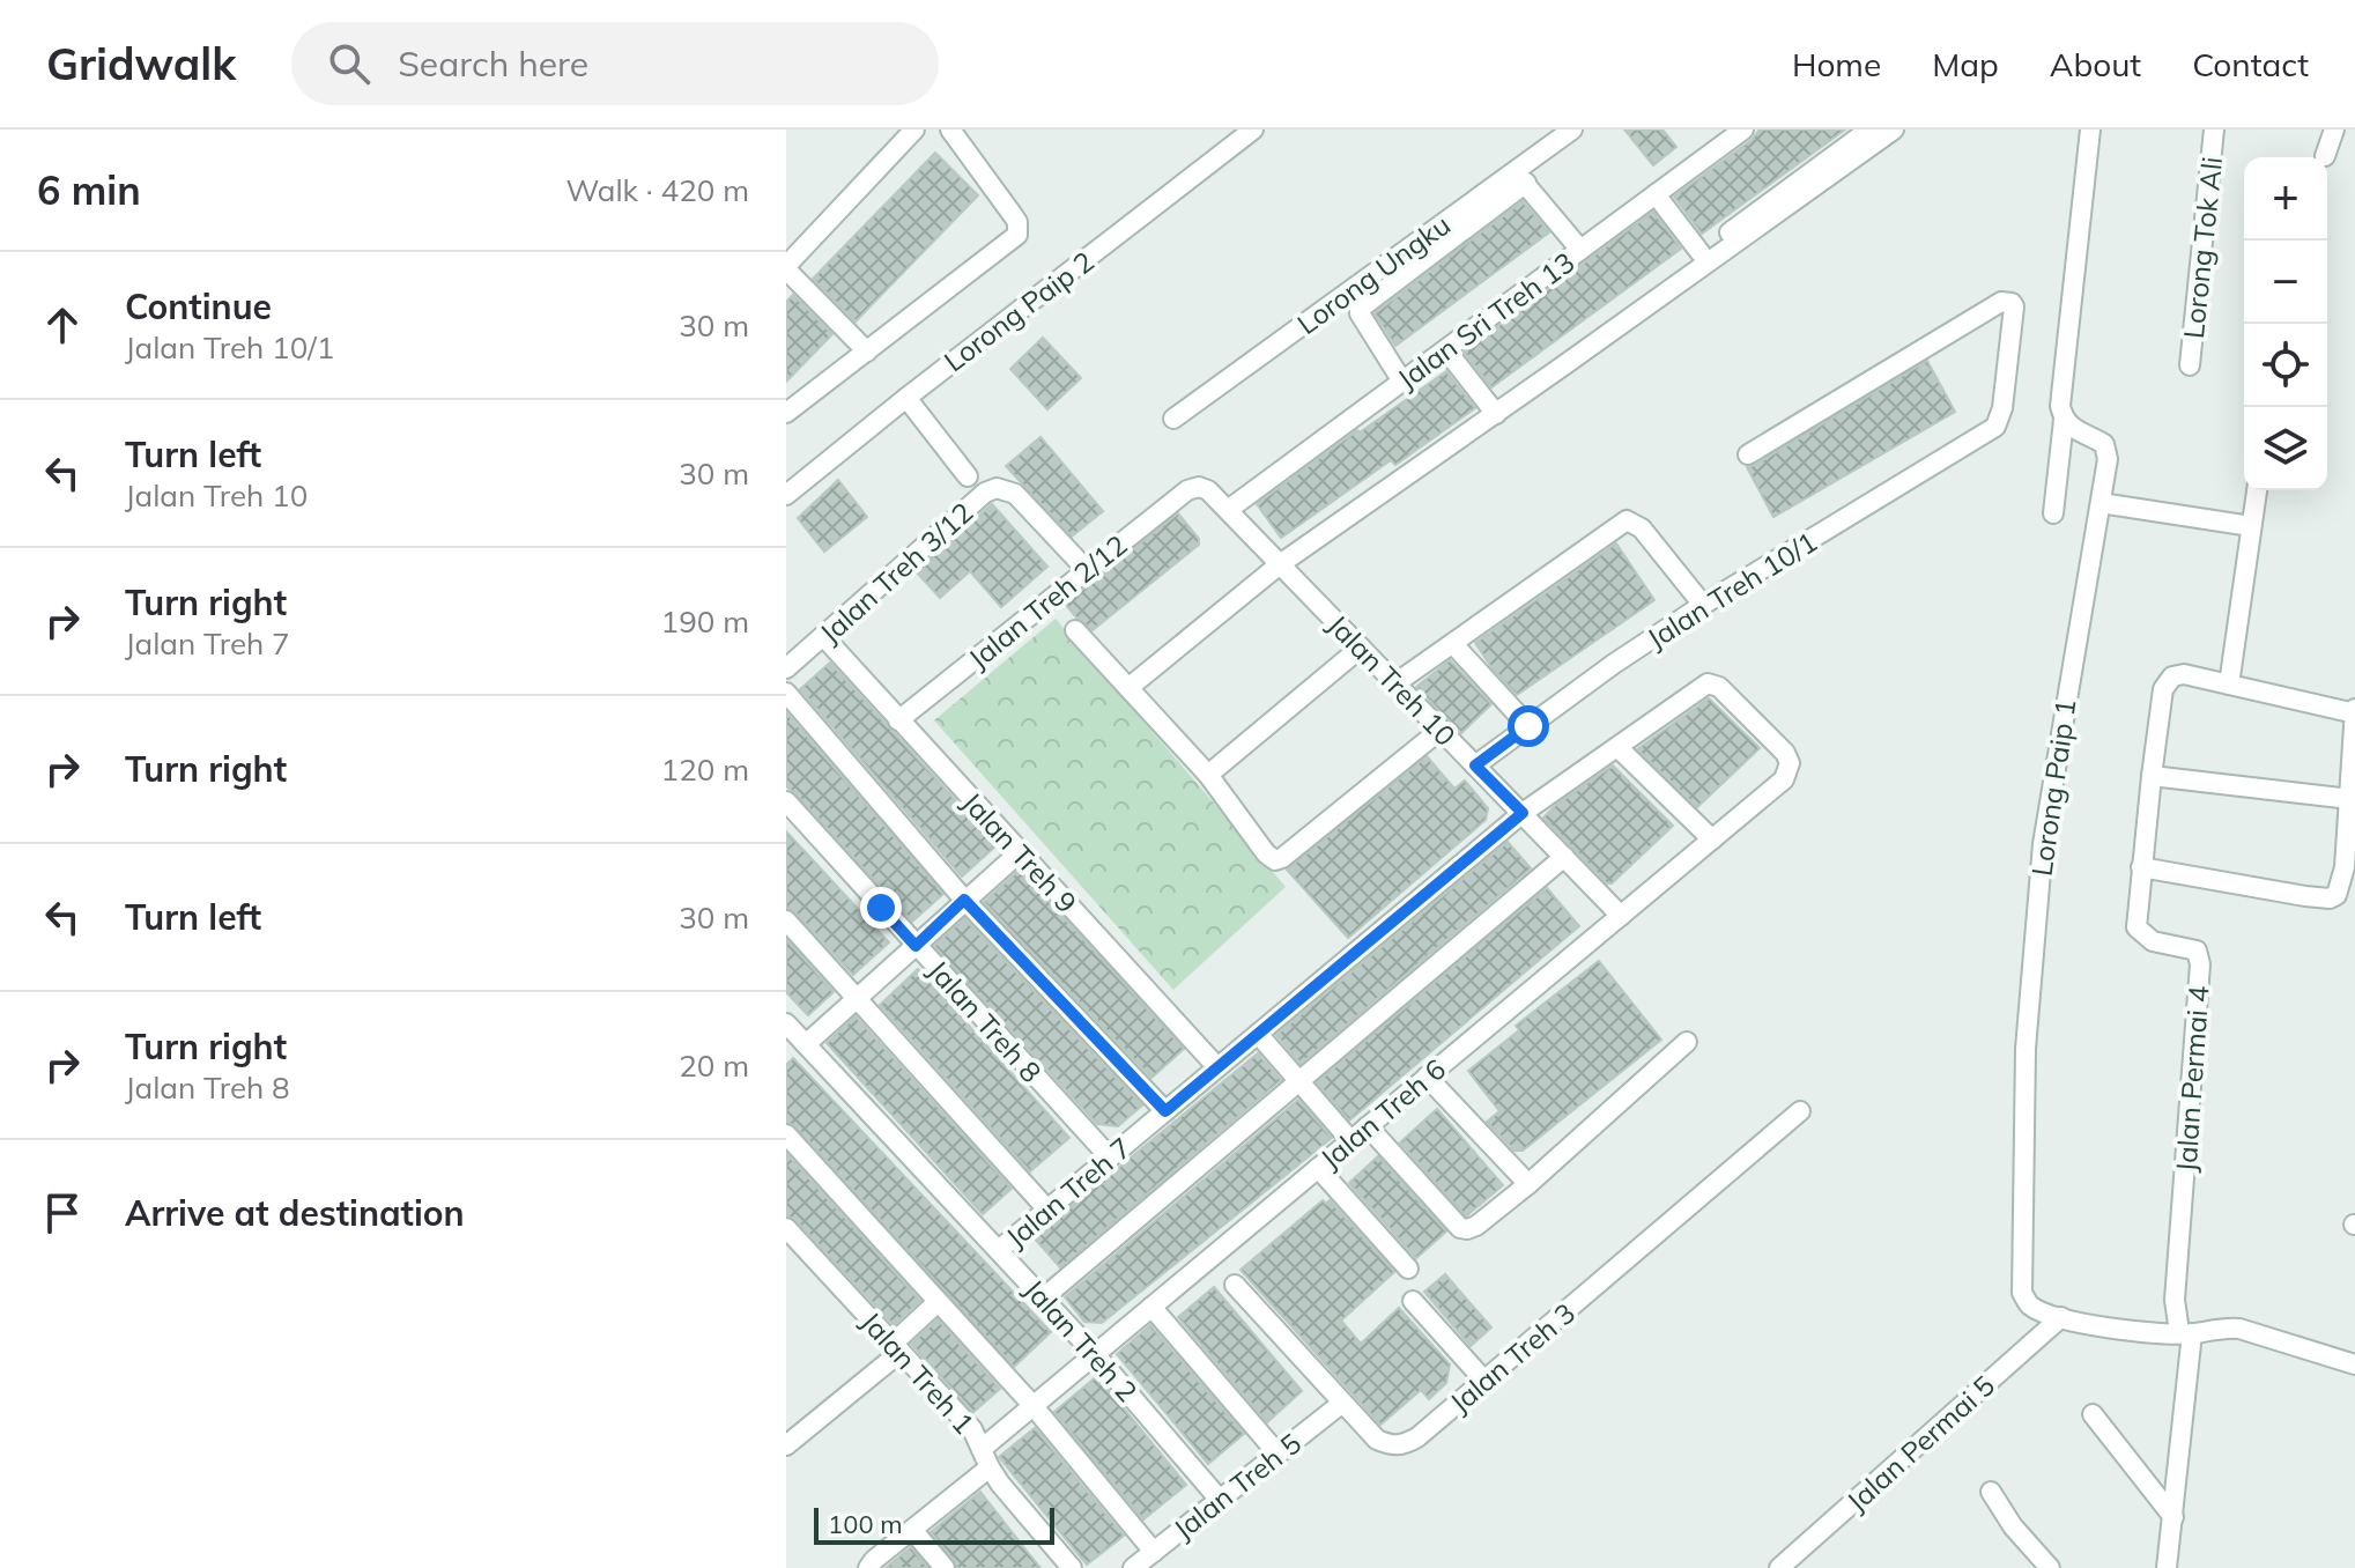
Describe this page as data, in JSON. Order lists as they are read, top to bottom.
{
  "streets": {
    "street": [
      "Lorong Tok Ali",
      "Lorong Ungku",
      "Lorong Paip 2",
      "Jalan Sri Treh 13",
      "Jalan Treh 3/12",
      "Jalan Treh 10/1",
      "Jalan Treh 2/12",
      "Jalan Treh 10",
      "Lorong Paip 1",
      "Jalan Treh 9",
      "Jalan Treh 8",
      "Jalan Permai 4",
      "Jalan Treh 6",
      "Jalan Treh 7",
      "Jalan Treh 2",
      "Jalan Treh 3",
      "Jalan Treh 1",
      "Jalan Permai 5",
      "Jalan Treh 5"
    ]
  },
  "crossings": [
    ["Jalan Sri Treh 13", "Jalan Treh 10"],
    ["Jalan Treh 3/12", "Jalan Treh 2/12"],
    ["Jalan Treh 3/12", "Jalan Treh 9"],
    ["Jalan Treh 10/1", "Jalan Treh 10"],
    ["Jalan Treh 2/12", "Jalan Treh 10"],
    ["Jalan Treh 2/12", "Jalan Treh 9"],
    ["Jalan Treh 10", "Jalan Treh 6"],
    ["Jalan Treh 10", "Jalan Treh 7"],
    ["Lorong Paip 1", "Jalan Permai 4"],
    ["Lorong Paip 1", "Jalan Permai 5"],
    ["Jalan Treh 9", "Jalan Treh 7"],
    ["Jalan Treh 8", "Jalan Treh 7"],
    ["Jalan Treh 6", "Jalan Treh 7"],
    ["Jalan Treh 6", "Jalan Treh 2"],
    ["Jalan Treh 6", "Jalan Treh 1"],
    ["Jalan Treh 7", "Jalan Treh 2"],
    ["Jalan Treh 2", "Jalan Treh 5"],
    ["Jalan Treh 3", "Jalan Treh 5"]
  ],
  "scale_bar": "100 m",
  "page": {
    "header": "Gridwalk",
    "search": "Search here",
    "nav": [
      "Home",
      "Map",
      "About",
      "Contact"
    ],
    "heading": ["6 min", "Walk · 420 m"],
    "map_buttons": ["+", "−"],
    "list": [
      ["Continue", "Jalan Treh 10/1", "30 m"],
      ["Turn left", "Jalan Treh 10", "30 m"],
      ["Turn right", "Jalan Treh 7", "190 m"],
      ["Turn right", "120 m"],
      ["Turn left", "30 m"],
      ["Turn right", "Jalan Treh 8", "20 m"],
      "Arrive at destination"
    ],
    "scale": "100 m"
  }
}
